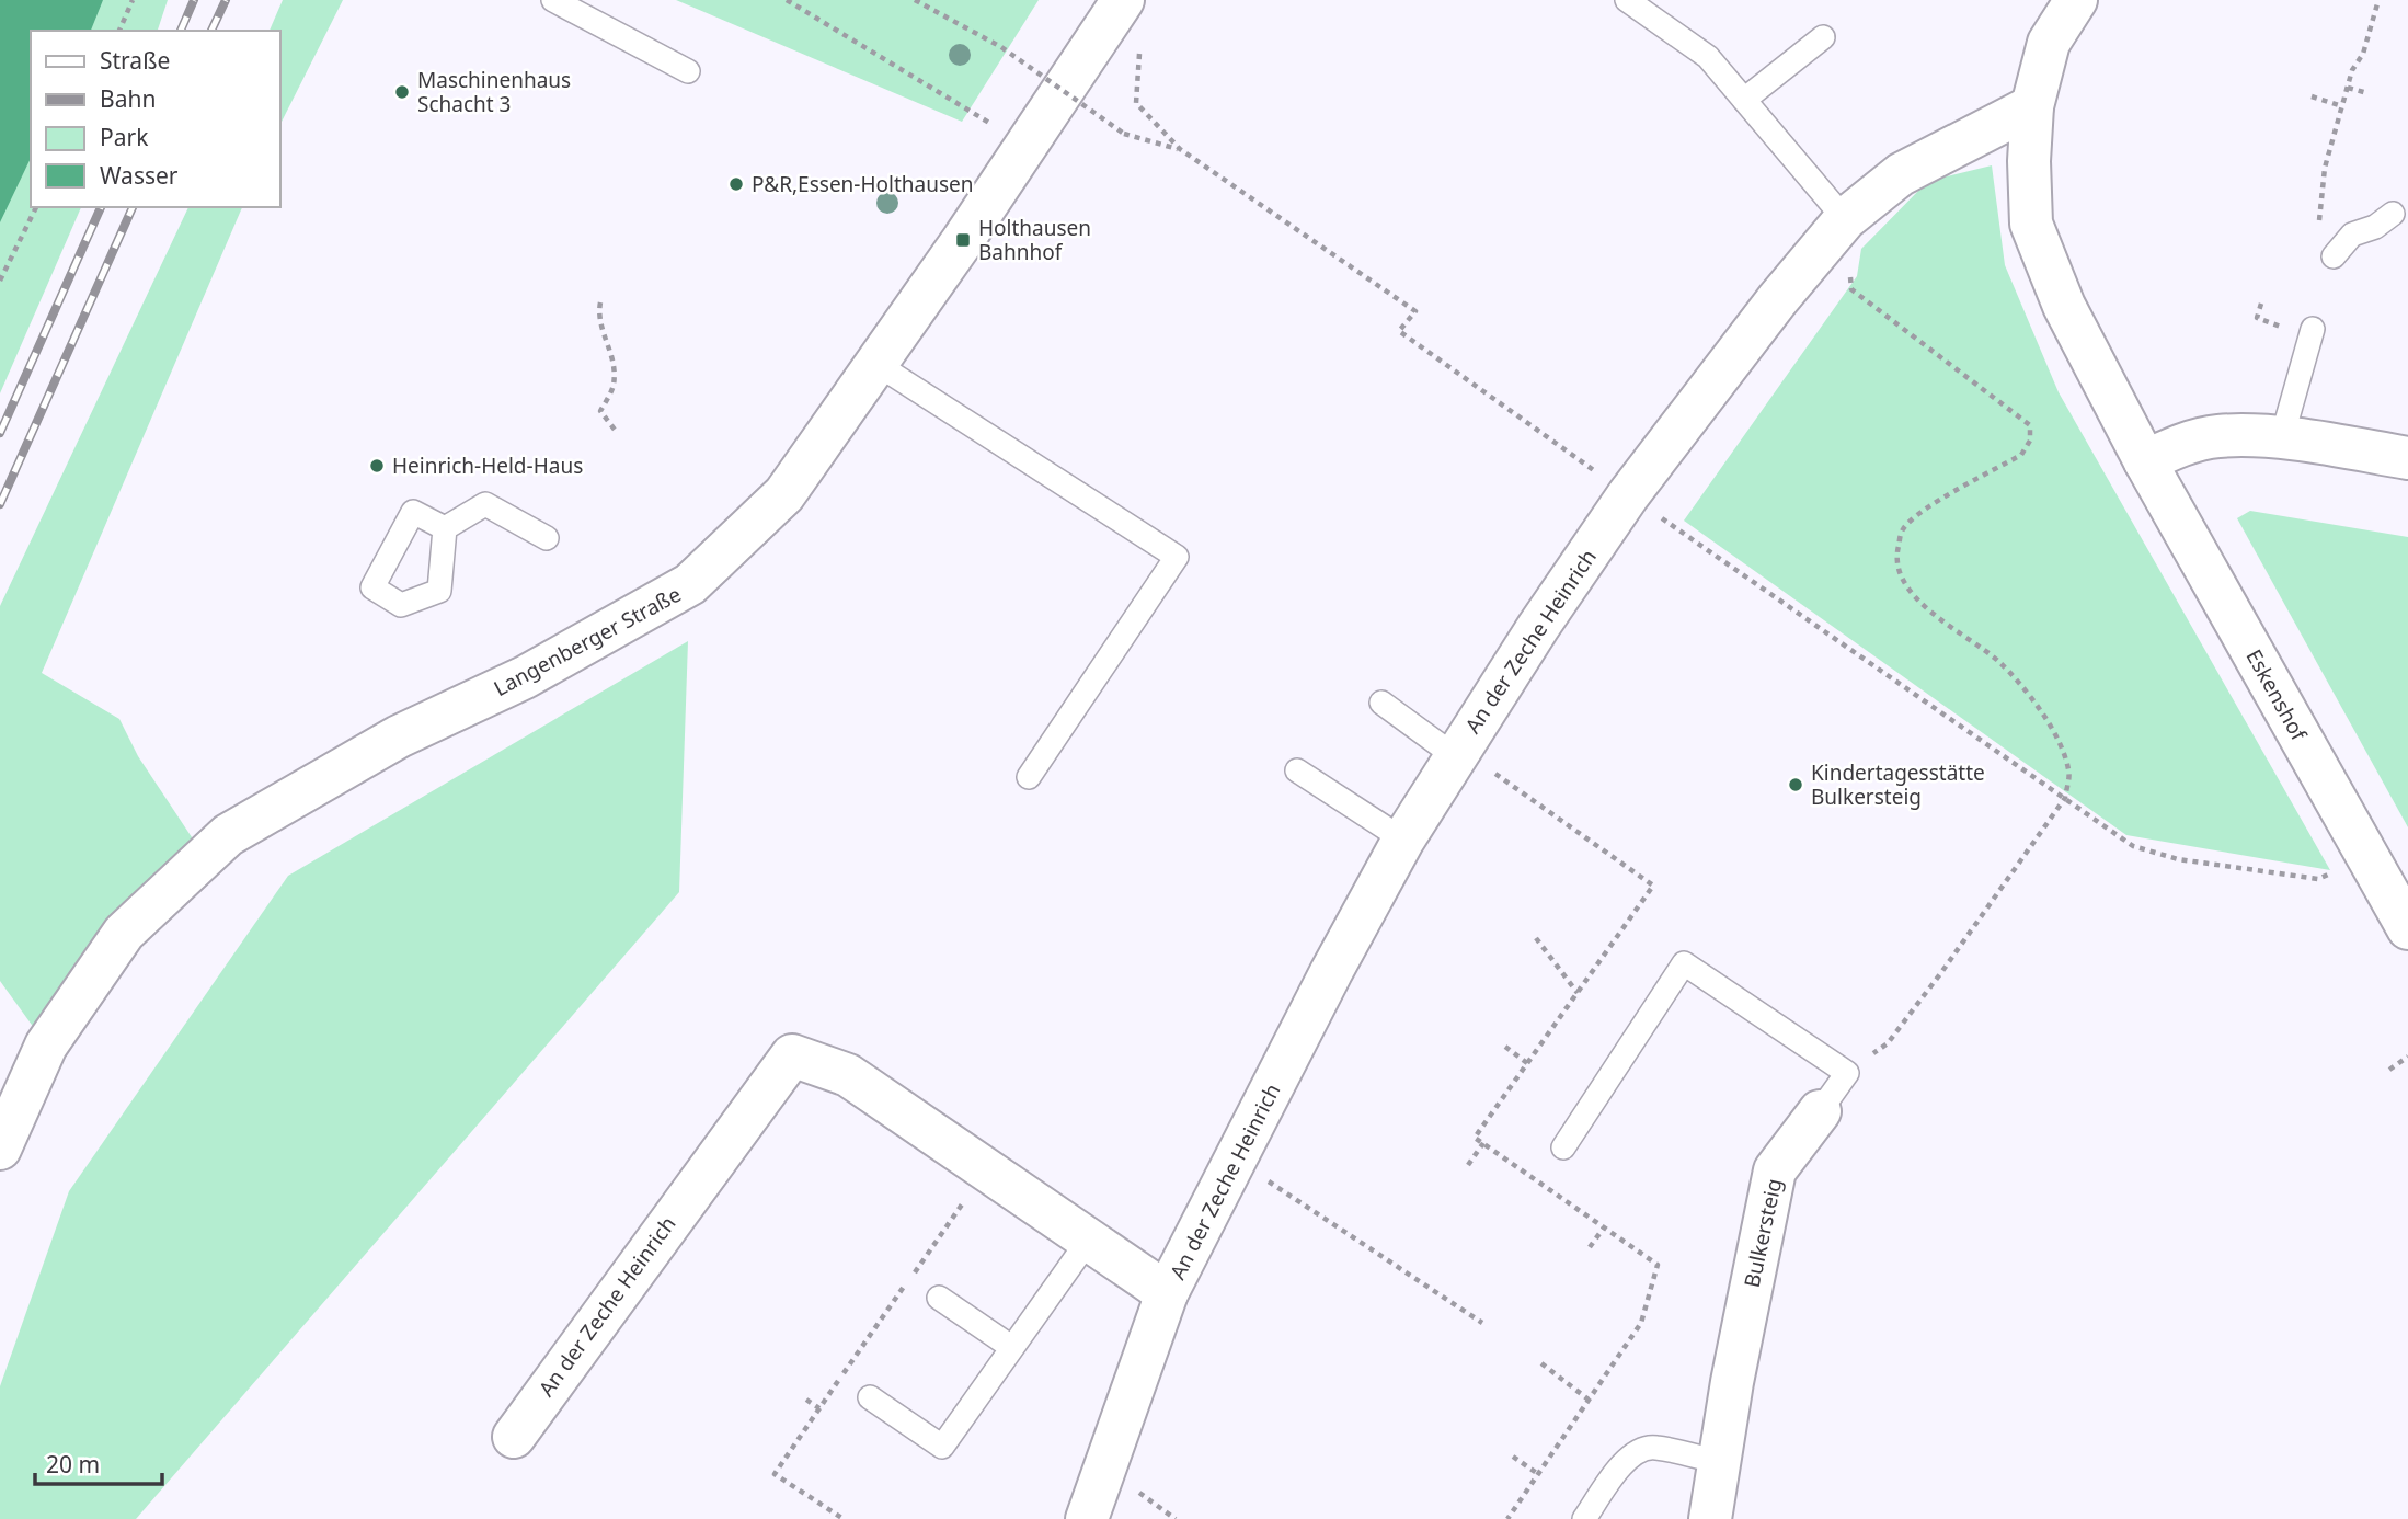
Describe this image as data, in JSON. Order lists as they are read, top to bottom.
{
  "streets": {
    "street": [
      "Langenberger Straße",
      "An der Zeche Heinrich",
      "Eskenshof",
      "Bulkersteig"
    ]
  },
  "crossings": [
    ["An der Zeche Heinrich", "Eskenshof"]
  ],
  "places": {
    "other": [
      "Maschinenhaus Schacht 3",
      "P&R,Essen-Holthausen",
      "Heinrich-Held-Haus",
      "Kindertagesstätte Bulkersteig"
    ],
    "transit": ["Holthausen Bahnhof"]
  },
  "legend": [
    "Straße",
    "Bahn",
    "Park",
    "Wasser"
  ],
  "scale_bar": "20 m"
}
